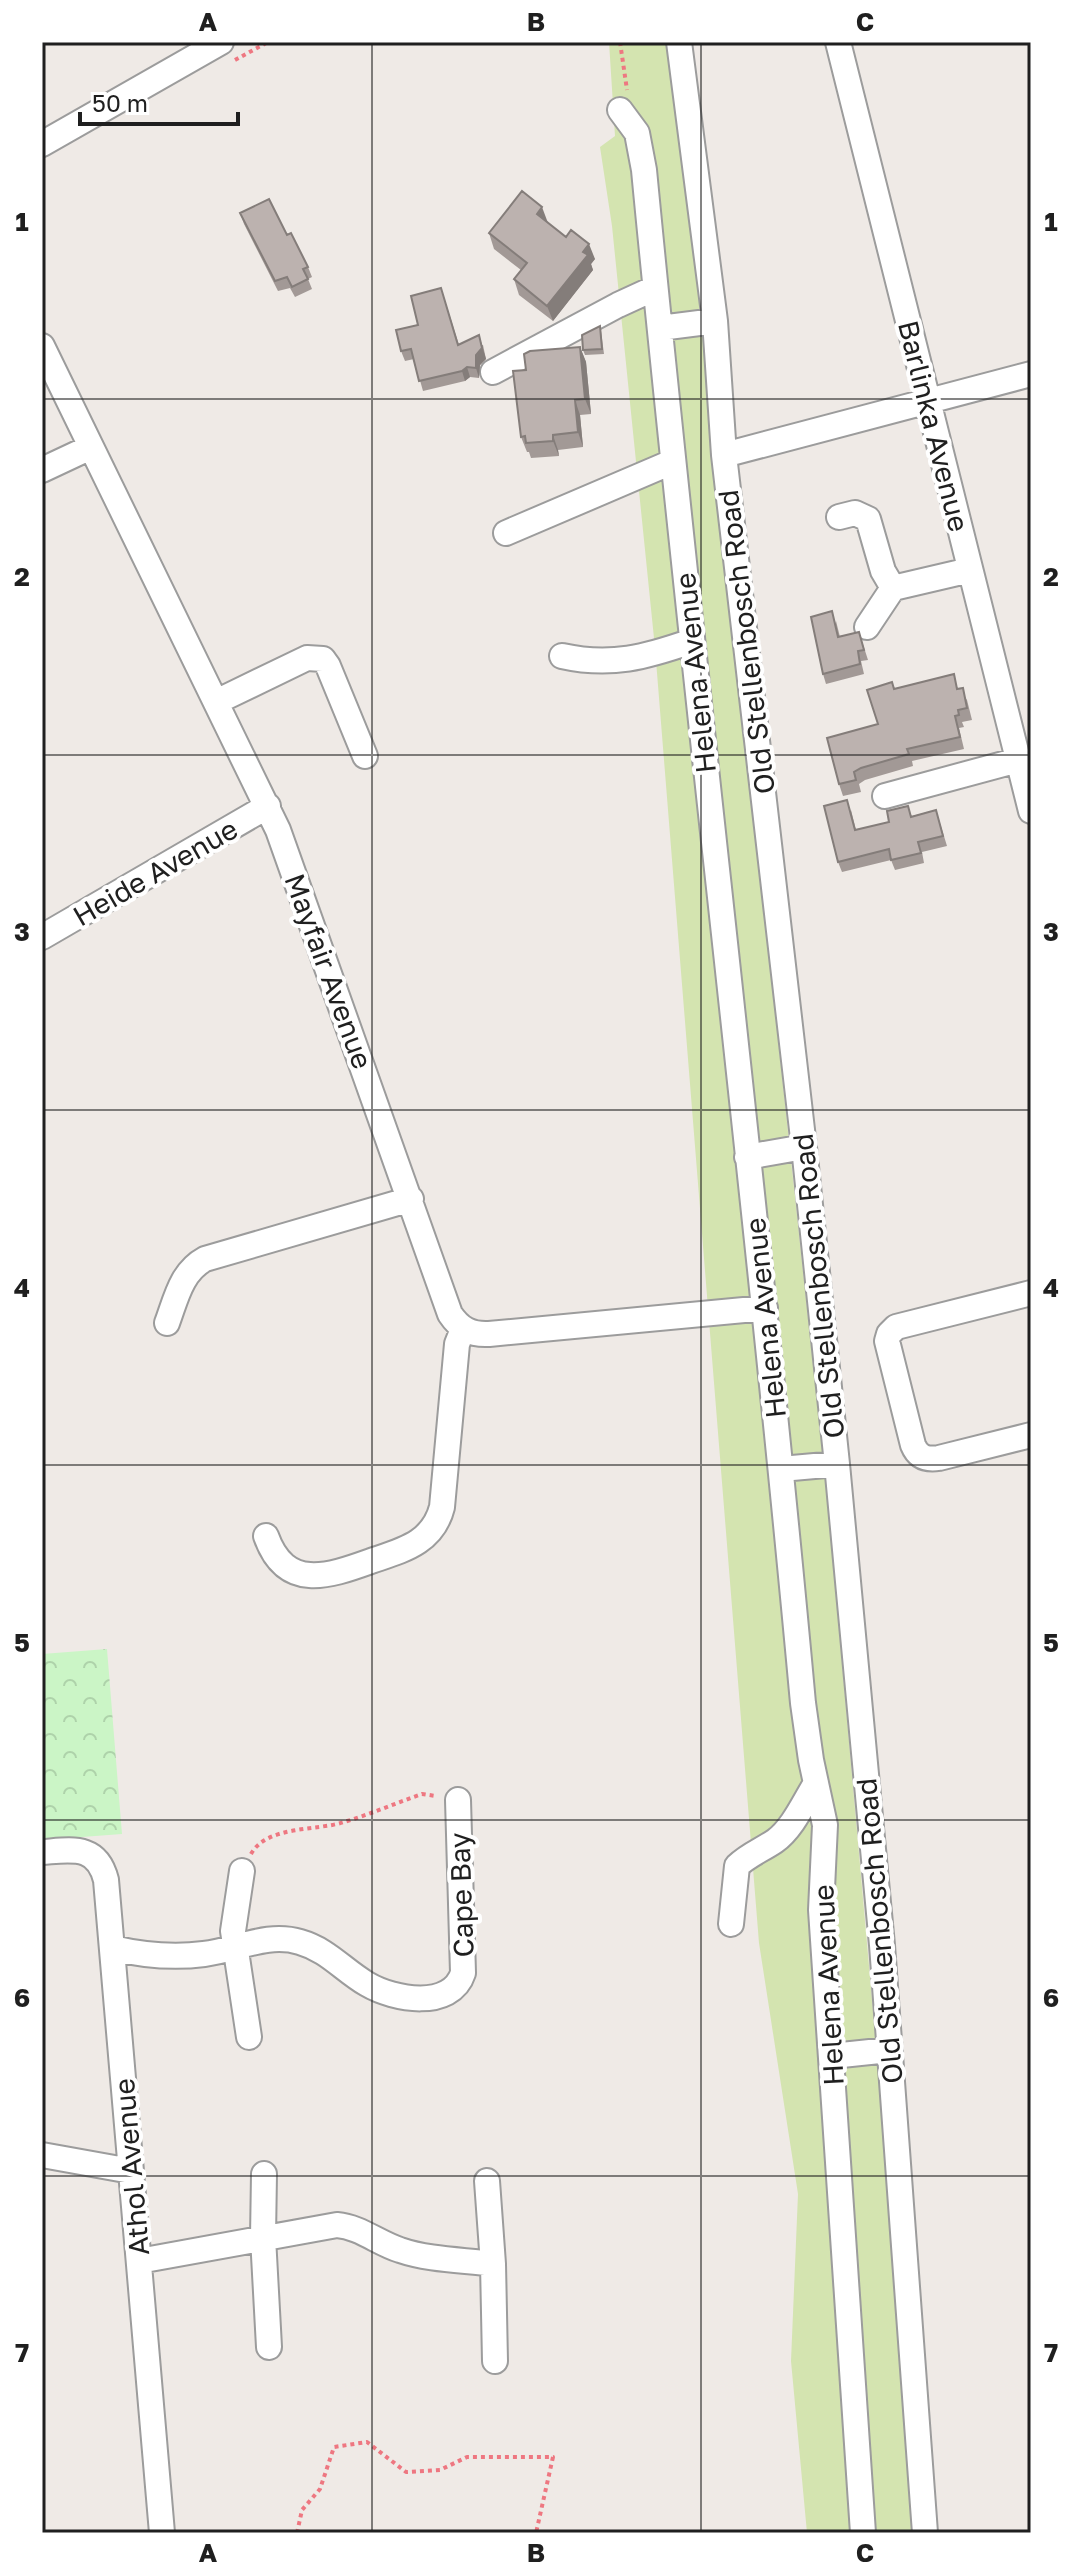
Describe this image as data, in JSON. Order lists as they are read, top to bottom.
{
  "streets": {
    "street": [
      "Barlinka Avenue",
      "Old Stellenbosch Road",
      "Helena Avenue",
      "Heide Avenue",
      "Mayfair Avenue",
      "Cape Bay",
      "Athol Avenue"
    ]
  },
  "crossings": [
    ["Heide Avenue", "Mayfair Avenue"],
    ["Cape Bay", "Athol Avenue"]
  ],
  "scale_bar": "50 m",
  "grid": {
    "columns": ["A", "B", "C"],
    "rows": [
      "1",
      "2",
      "3",
      "4",
      "5",
      "6",
      "7"
    ]
  }
}
